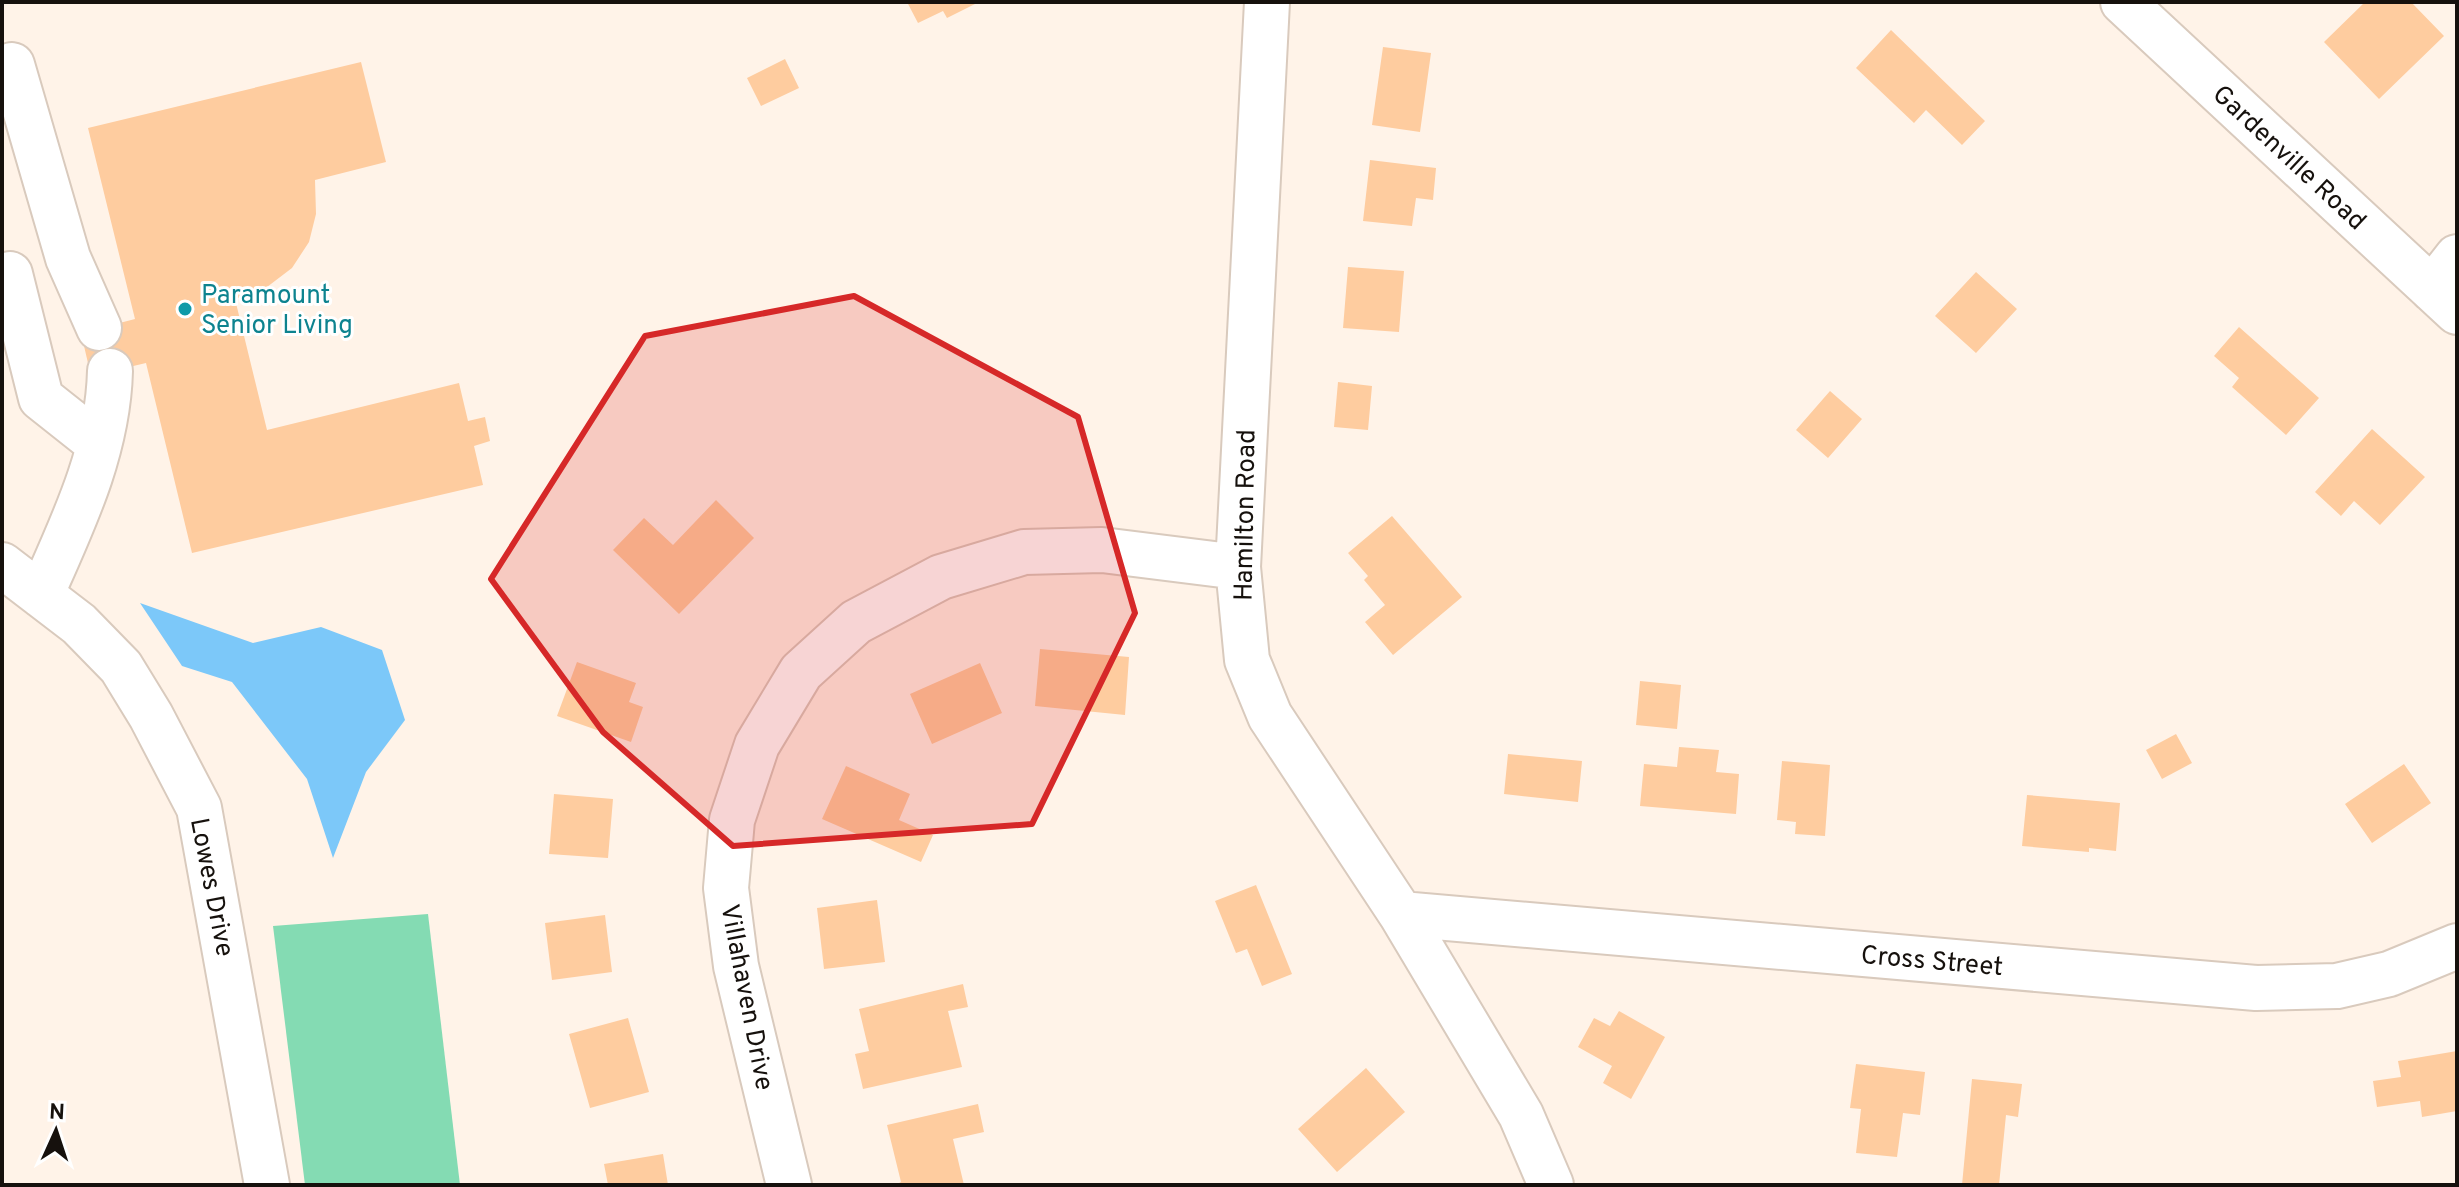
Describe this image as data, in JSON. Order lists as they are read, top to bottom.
{
  "streets": {
    "street": [
      "Gardenville Road",
      "Hamilton Road",
      "Lowes Drive",
      "Cross Street",
      "Villahaven Drive"
    ]
  },
  "crossings": [
    ["Hamilton Road", "Cross Street"],
    ["Hamilton Road", "Villahaven Drive"]
  ],
  "places": ["Paramount Senior Living"],
  "north": "top"
}
